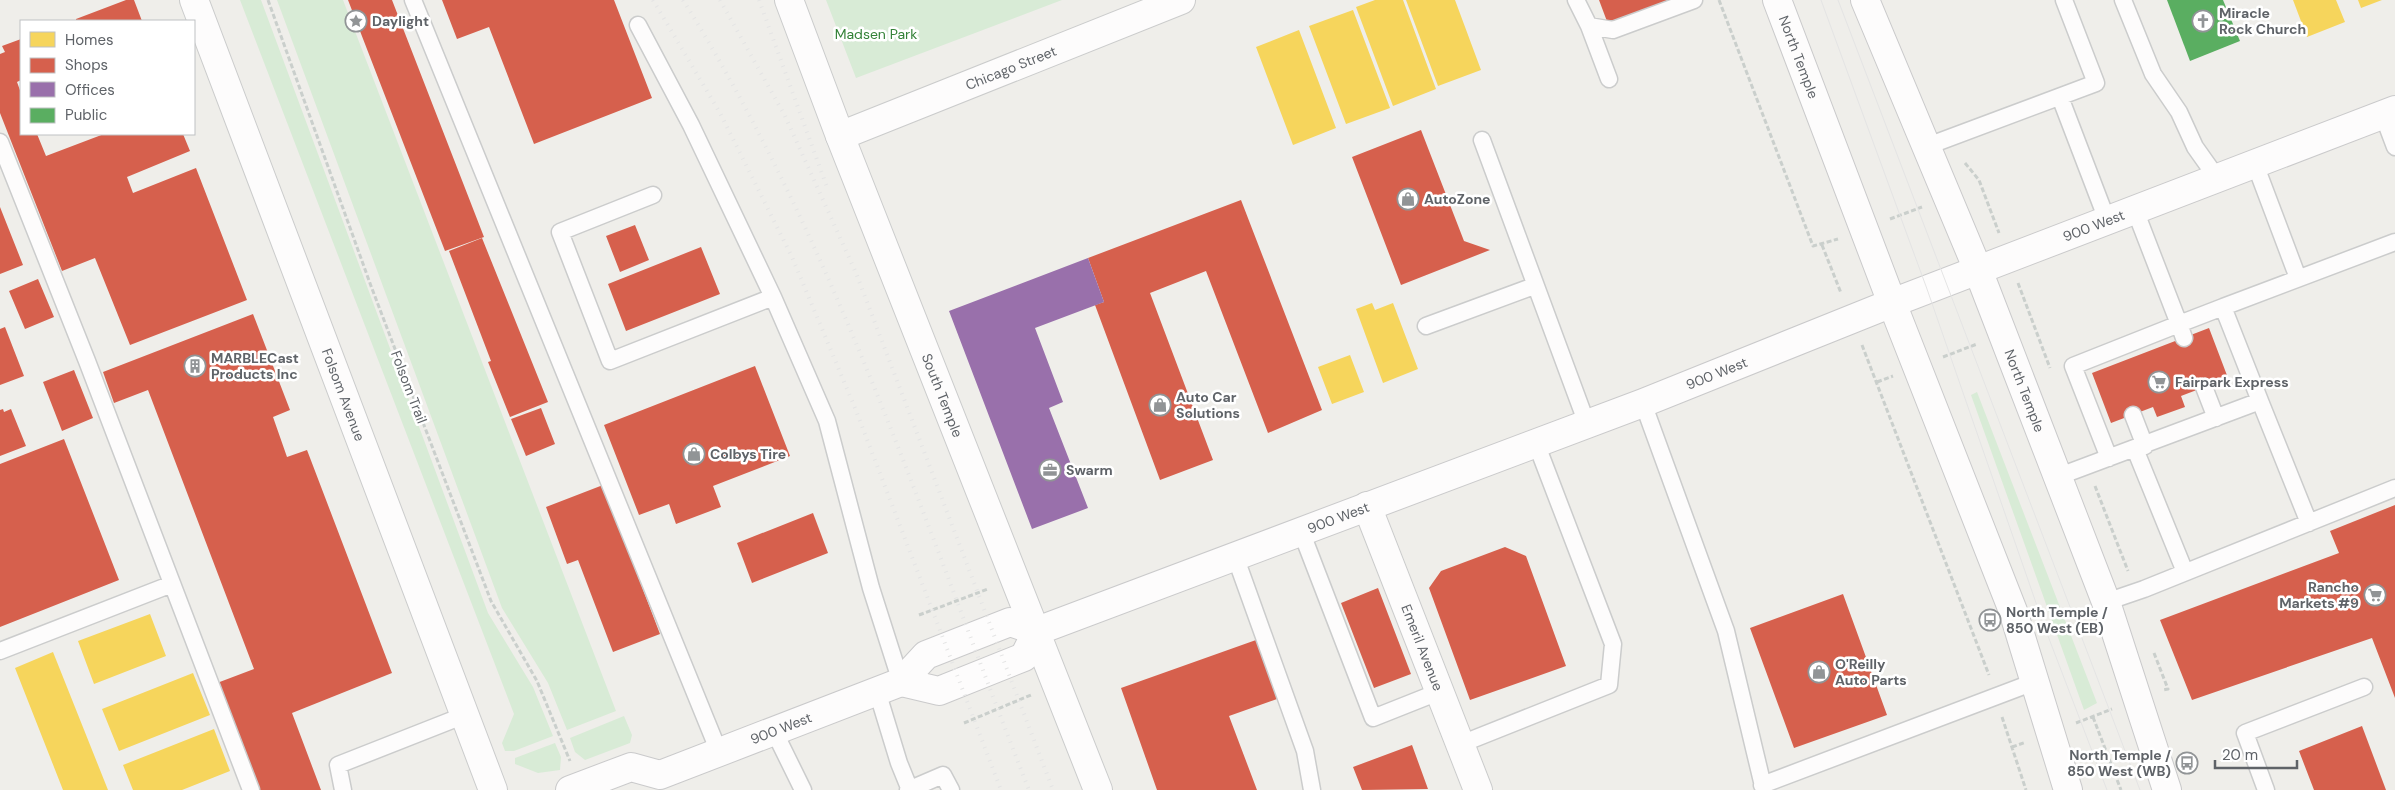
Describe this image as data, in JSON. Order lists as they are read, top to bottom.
{
  "streets": {
    "main road": [
      "North Temple",
      "Chicago Street",
      "900 West",
      "Folsom Avenue",
      "South Temple",
      "Emeril Avenue"
    ],
    "path": ["Folsom Trail"]
  },
  "crossings": [
    ["North Temple", "900 West"],
    ["Chicago Street", "South Temple"],
    ["900 West", "Folsom Trail"],
    ["900 West", "South Temple"],
    ["900 West", "Emeril Avenue"]
  ],
  "parks": ["Madsen Park"],
  "places": {
    "place": ["Daylight"],
    "church": ["Miracle Rock Church"],
    "shop": [
      "AutoZone",
      "Auto Car Solutions",
      "Colbys Tire",
      "O'Reilly Auto Parts"
    ],
    "building": ["MARBLECast Products Inc"],
    "supermarket": ["Fairpark Express", "Rancho Markets #9"],
    "office": ["Swarm"],
    "bus stop": ["North Temple / 850 West (EB)", "North Temple / 850 West (WB)"]
  },
  "legend": [
    "Homes",
    "Shops",
    "Offices",
    "Public"
  ],
  "scale_bar": "20 m"
}
